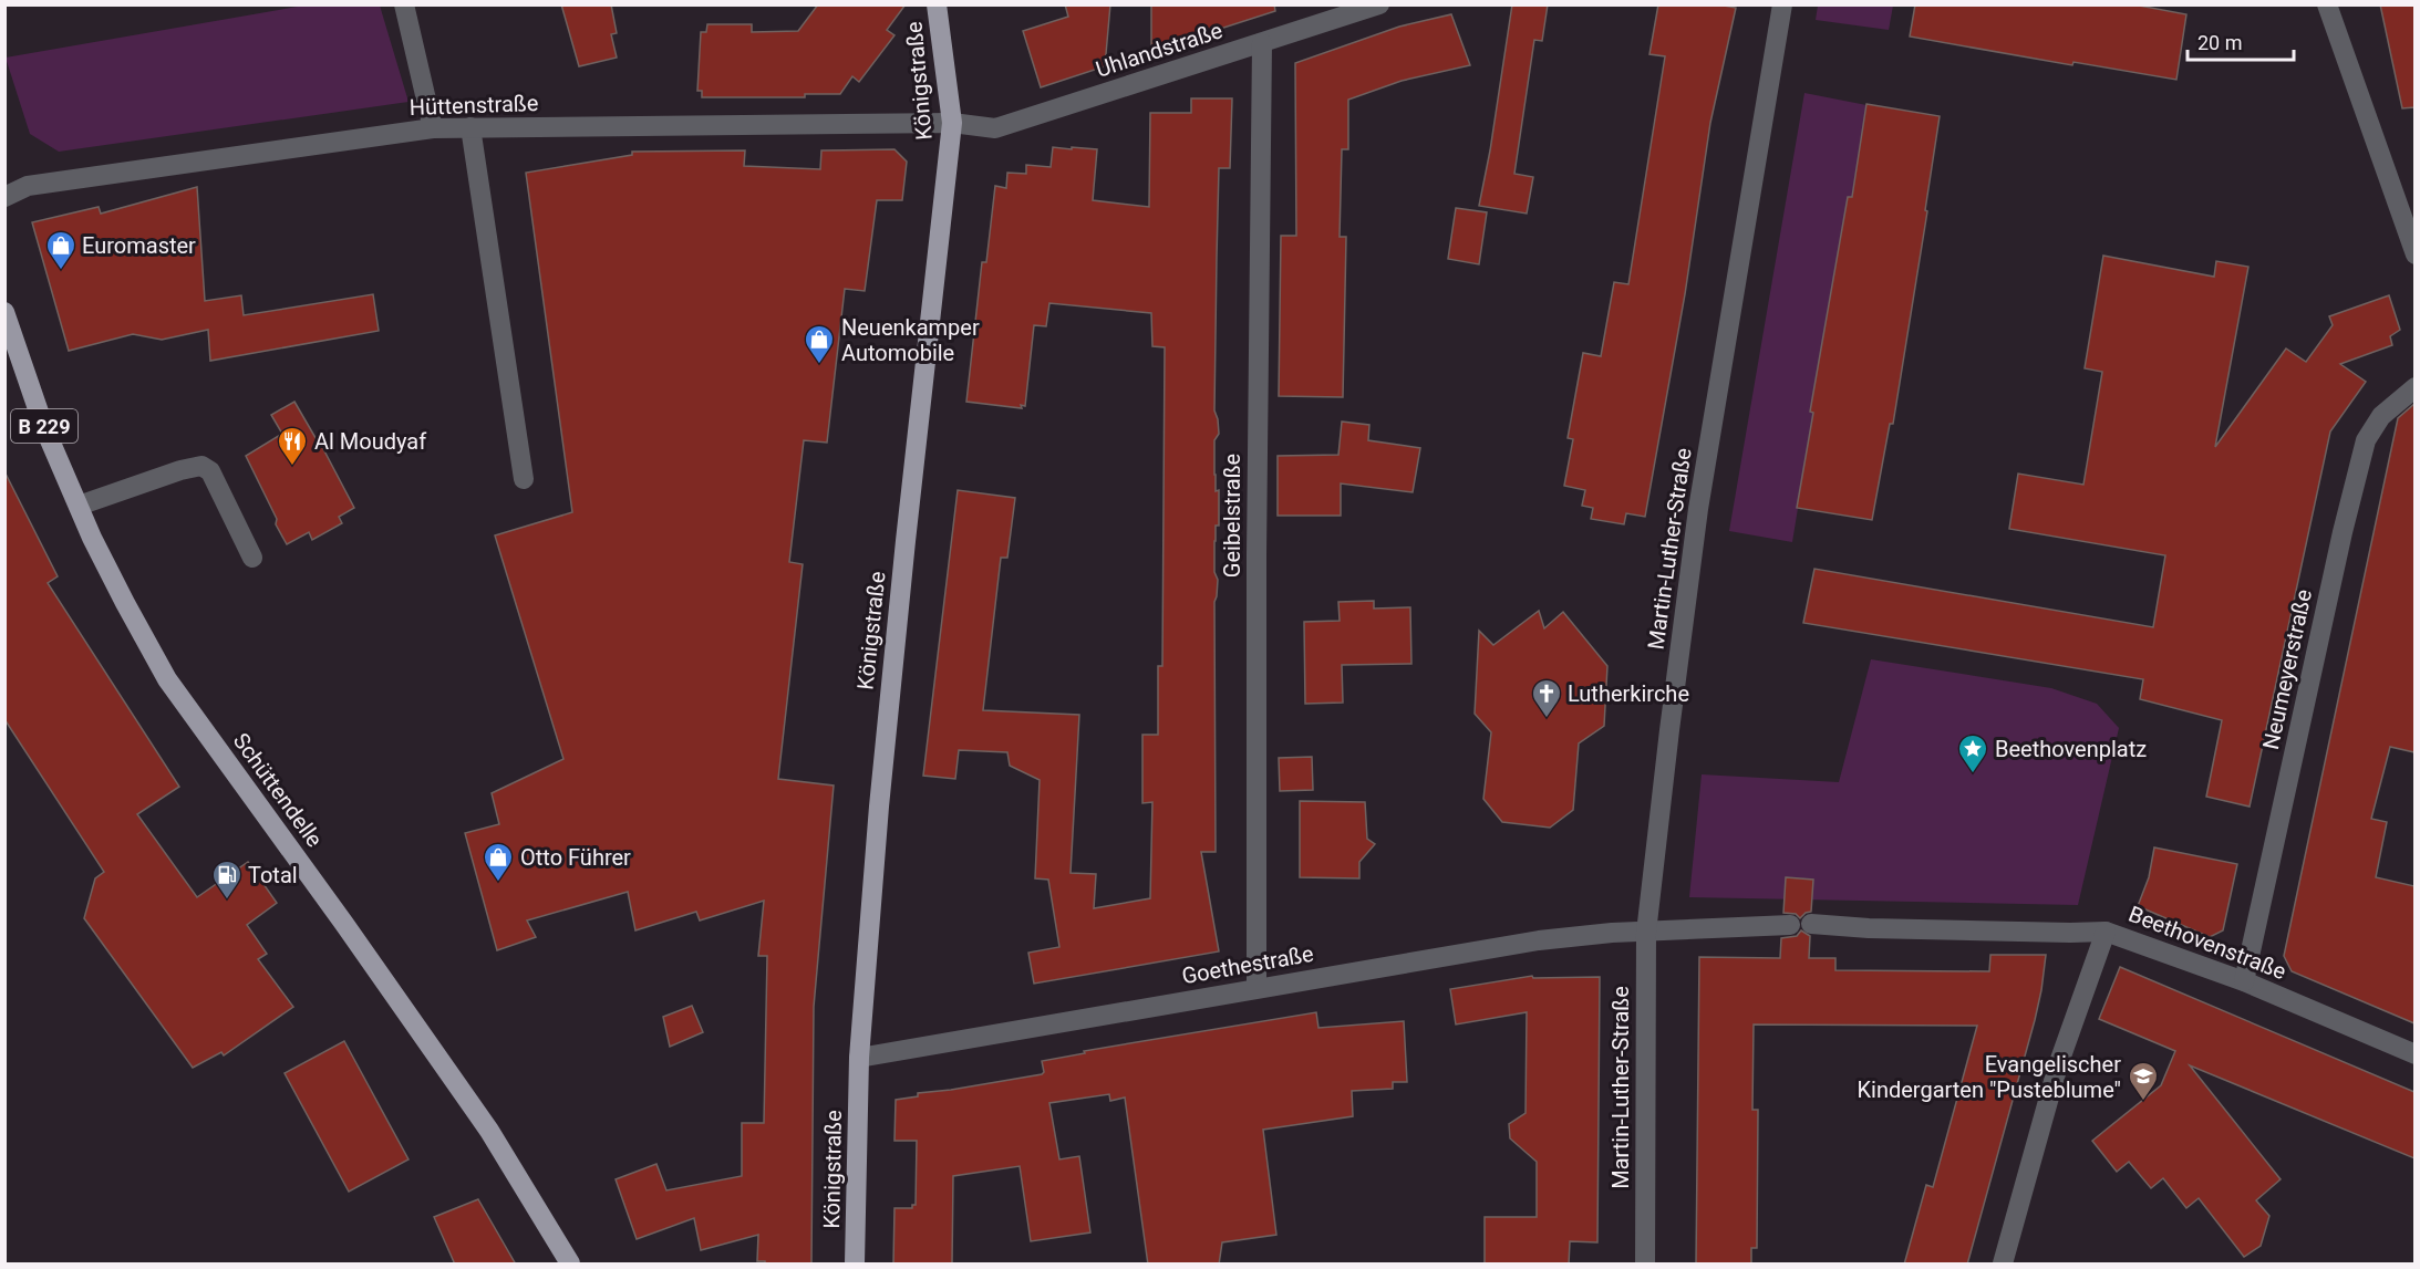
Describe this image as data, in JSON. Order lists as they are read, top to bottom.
{
  "streets": {
    "main road": ["Königstraße", "B 229", "Schüttendelle"],
    "street": [
      "Uhlandstraße",
      "Hüttenstraße",
      "Geibelstraße",
      "Martin-Luther-Straße",
      "Neumeyerstraße",
      "Beethovenstraße",
      "Goethestraße"
    ]
  },
  "crossings": [
    ["Uhlandstraße", "Königstraße"],
    ["Uhlandstraße", "Hüttenstraße"],
    ["Uhlandstraße", "Geibelstraße"],
    ["Königstraße", "Hüttenstraße"],
    ["Königstraße", "Goethestraße"],
    ["Geibelstraße", "Goethestraße"],
    ["Martin-Luther-Straße", "Goethestraße"],
    ["Neumeyerstraße", "Beethovenstraße"]
  ],
  "places": {
    "shop": ["Euromaster", "Neuenkamper Automobile", "Otto Führer"],
    "restaurant": ["Al Moudyaf"],
    "church": ["Lutherkirche"],
    "place": ["Beethovenplatz"],
    "fuel station": ["Total"],
    "school or university": ["Evangelischer Kindergarten \"Pusteblume\""]
  },
  "scale_bar": "20 m"
}
